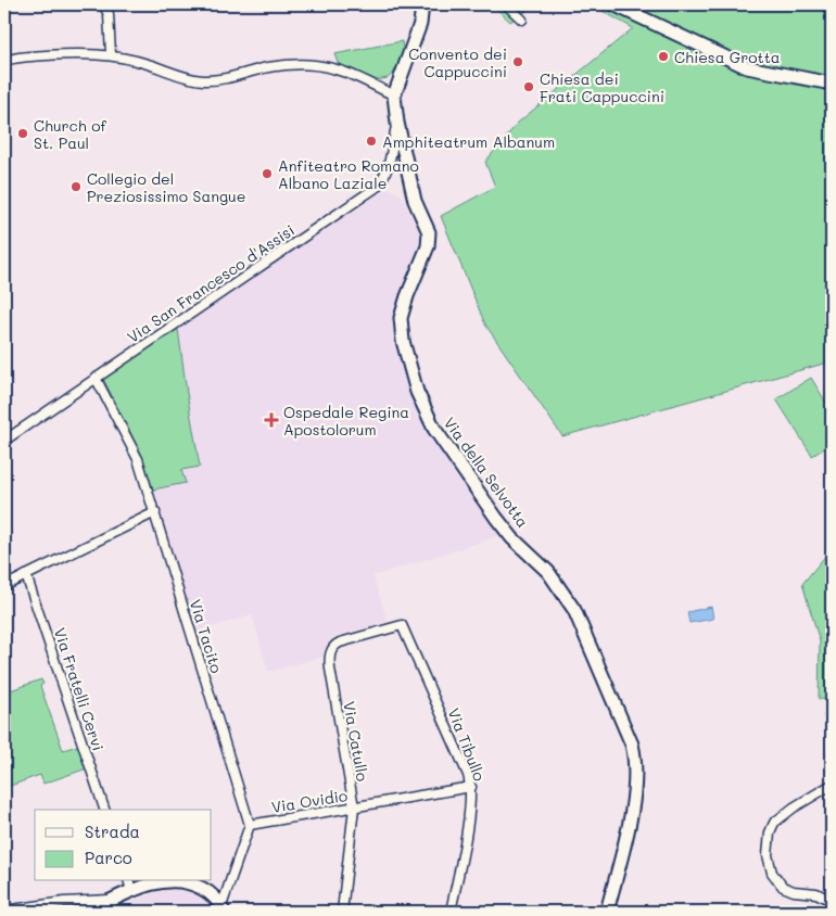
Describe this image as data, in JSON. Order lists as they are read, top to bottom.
{
  "streets": {
    "street": [
      "Via San Francesco d'Assisi",
      "Via della Selvotta",
      "Via Tacito",
      "Via Fratelli Cervi",
      "Via Catullo",
      "Via Tibullo",
      "Via Ovidio"
    ]
  },
  "crossings": [
    ["Via San Francesco d'Assisi", "Via della Selvotta"],
    ["Via San Francesco d'Assisi", "Via Tacito"],
    ["Via Tacito", "Via Ovidio"],
    ["Via Catullo", "Via Tibullo"],
    ["Via Catullo", "Via Ovidio"],
    ["Via Tibullo", "Via Ovidio"]
  ],
  "places": {
    "other": [
      "Chiesa Grotta",
      "Convento dei Cappuccini",
      "Chiesa dei Frati Cappuccini",
      "Church of St. Paul",
      "Amphiteatrum Albanum",
      "Anfiteatro Romano Albano Laziale",
      "Collegio del Preziosissimo Sangue"
    ],
    "health": ["Ospedale Regina Apostolorum"]
  },
  "legend": ["Strada", "Parco"]
}
